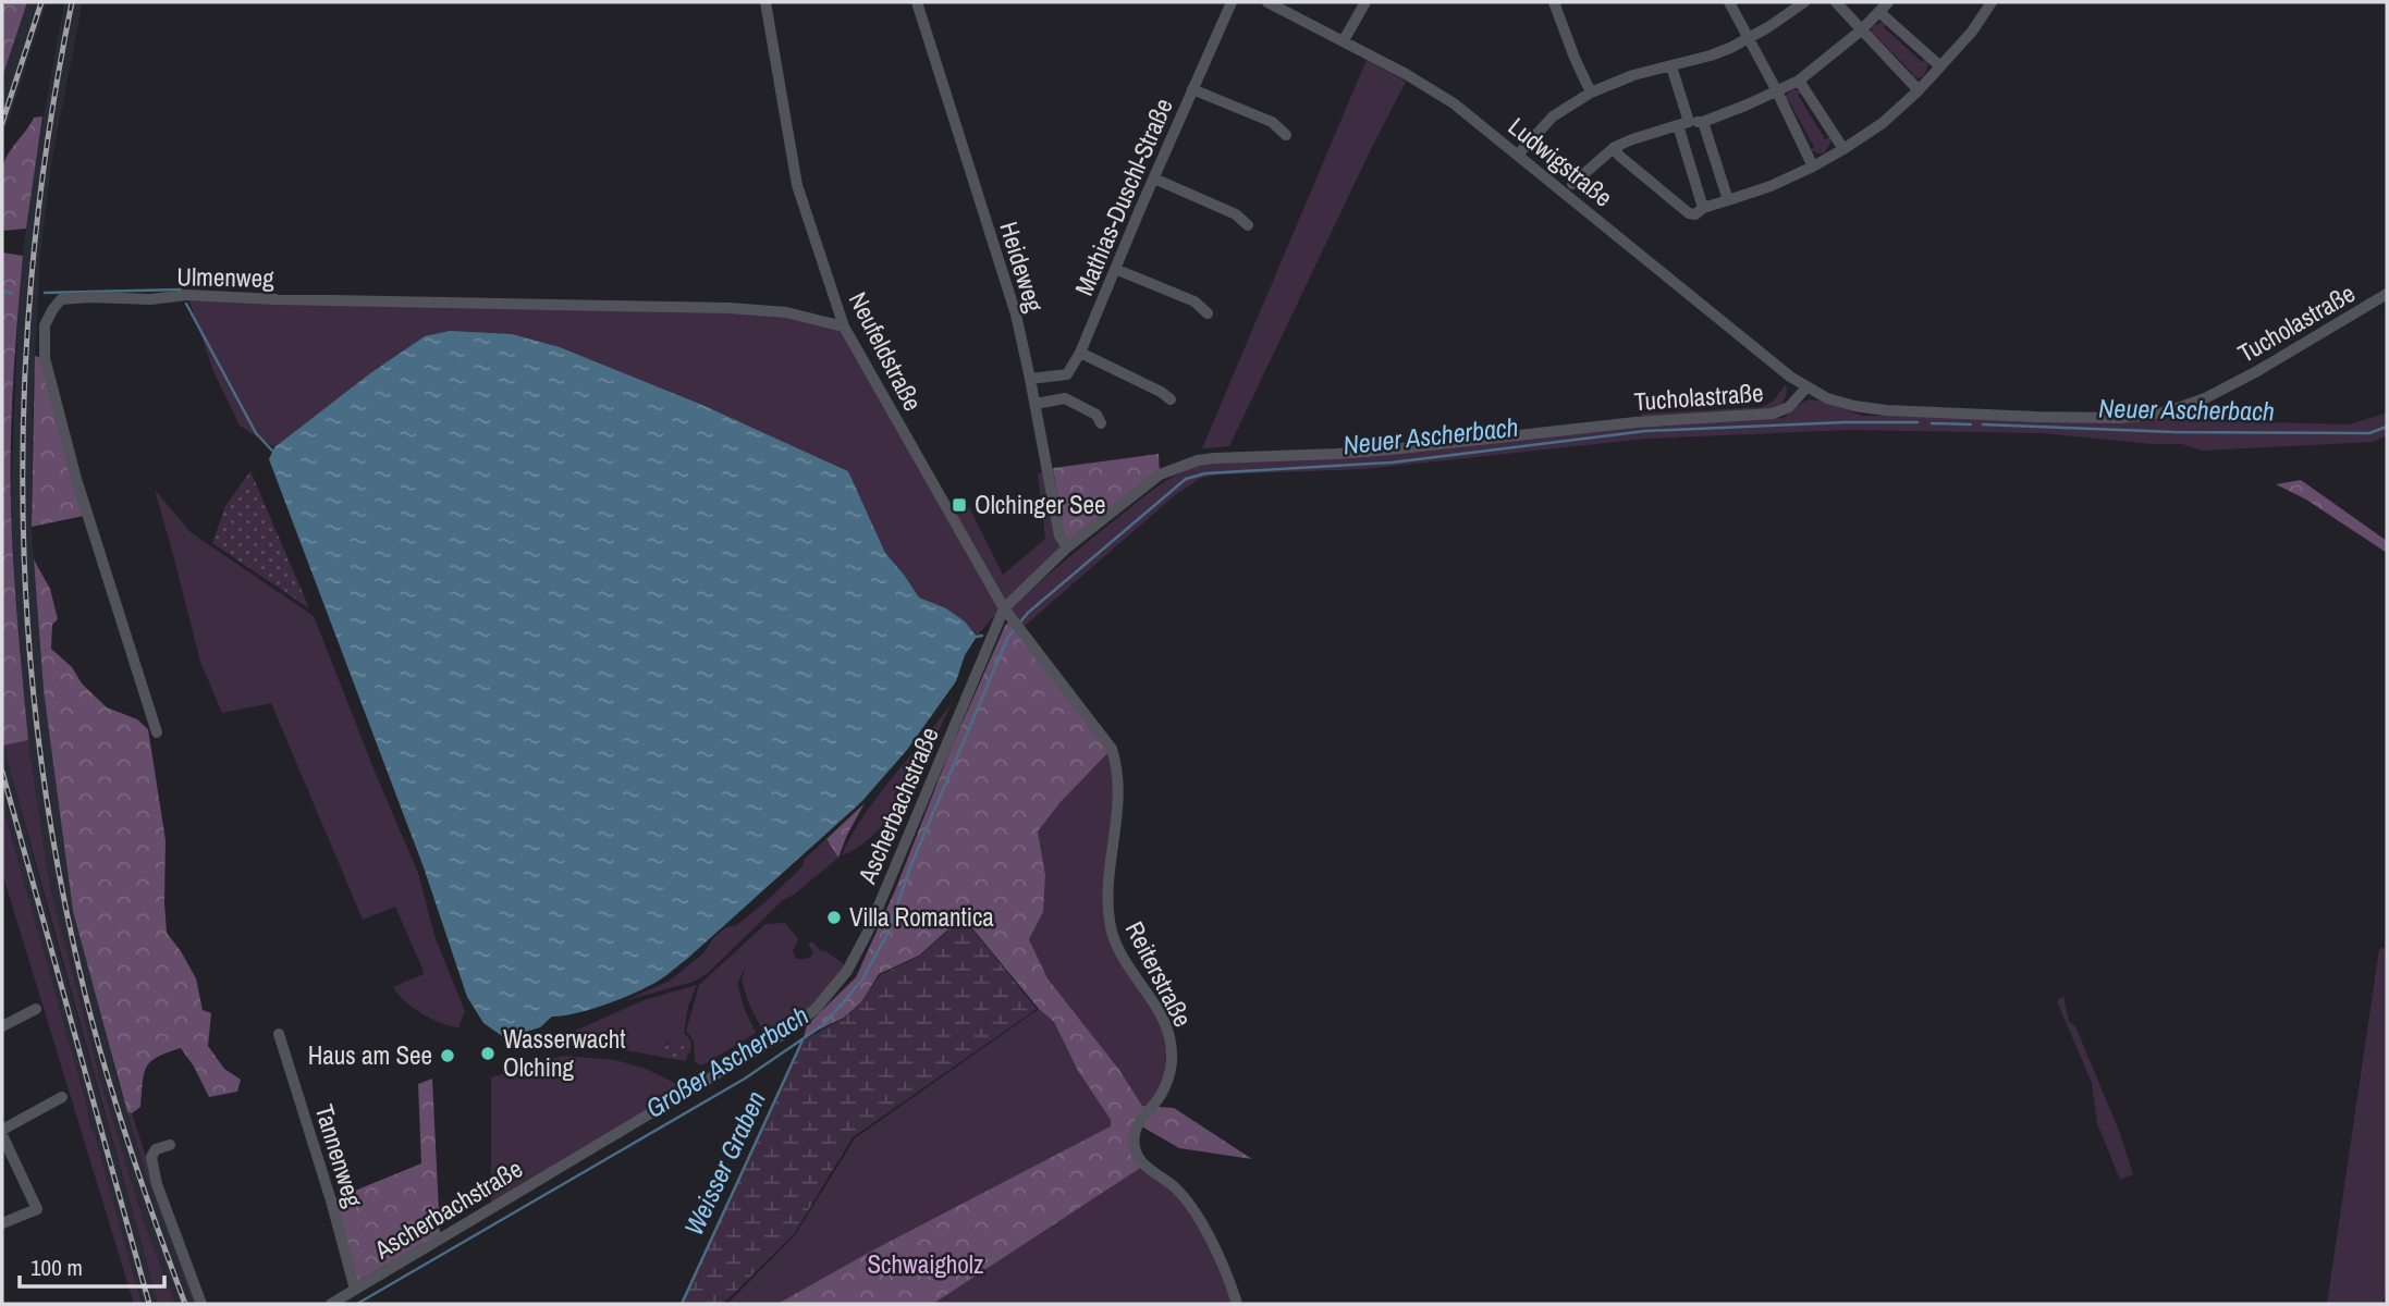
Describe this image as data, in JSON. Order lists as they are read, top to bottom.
{
  "streets": {
    "street": [
      "Ludwigstraße",
      "Mathias-Duschl-Straße",
      "Heideweg",
      "Ulmenweg",
      "Tucholastraße",
      "Neufeldstraße",
      "Ascherbachstraße",
      "Reiterstraße",
      "Tannenweg"
    ]
  },
  "crossings": [
    ["Ludwigstraße", "Tucholastraße"],
    ["Mathias-Duschl-Straße", "Heideweg"],
    ["Heideweg", "Ascherbachstraße"],
    ["Ulmenweg", "Neufeldstraße"],
    ["Tucholastraße", "Ascherbachstraße"],
    ["Neufeldstraße", "Ascherbachstraße"],
    ["Neufeldstraße", "Reiterstraße"],
    ["Ascherbachstraße", "Reiterstraße"],
    ["Ascherbachstraße", "Tannenweg"]
  ],
  "water": ["Neuer Ascherbach", "Großer Ascherbach", "Weisser Graben"],
  "parks": ["Schwaigholz"],
  "places": {
    "transit": ["Olchinger See"],
    "other": ["Villa Romantica", "Wasserwacht Olching", "Haus am See"]
  },
  "scale_bar": "100 m"
}
